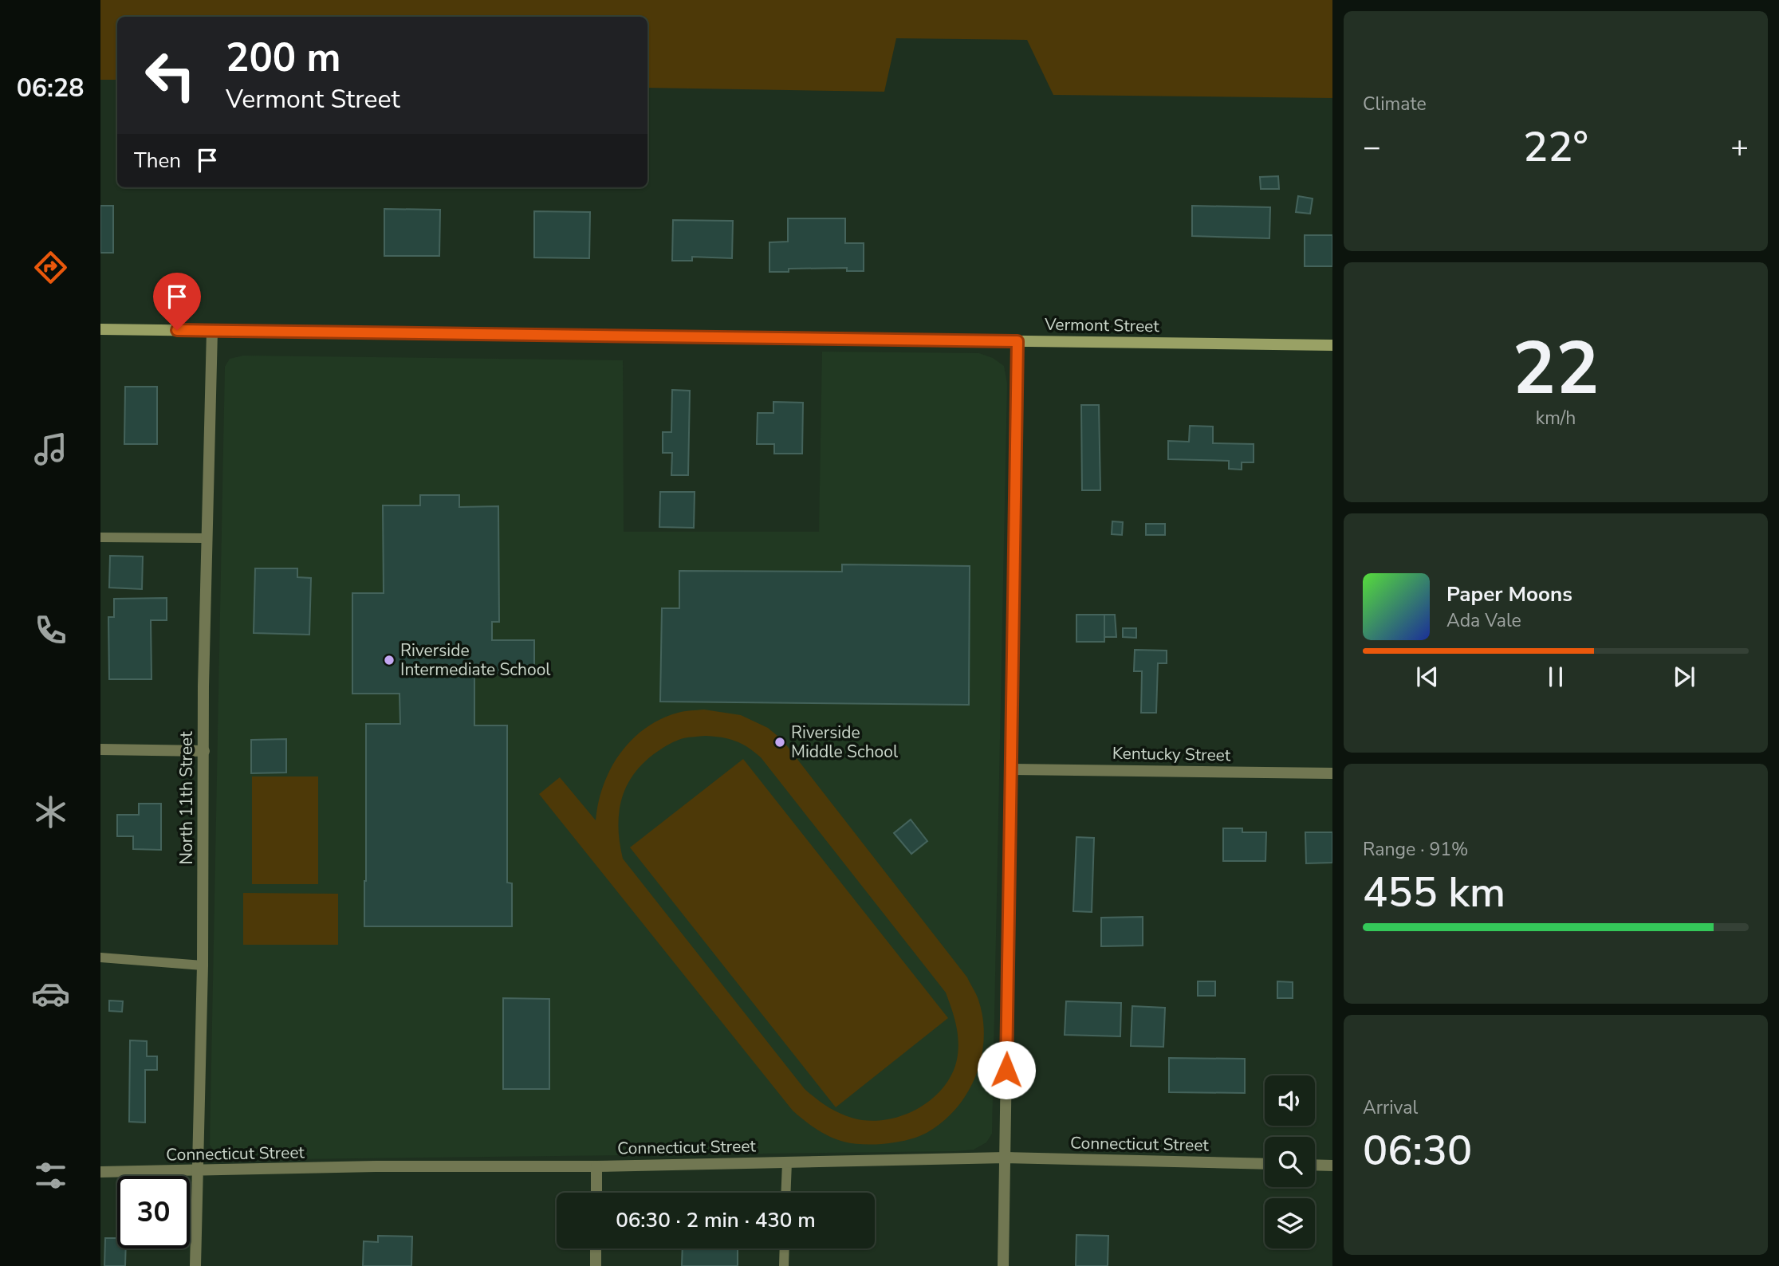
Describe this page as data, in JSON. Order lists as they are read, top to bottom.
{
  "streets": {
    "street": [
      "Vermont Street",
      "Kentucky Street",
      "North 11th Street",
      "Connecticut Street"
    ]
  },
  "crossings": [
    ["Vermont Street", "North 11th Street"],
    ["North 11th Street", "Connecticut Street"]
  ],
  "places": ["Riverside Intermediate School", "Riverside Middle School"],
  "page": {
    "tabs": "06:28",
    "tile": [
      "Climate",
      ["22", "km/h"],
      ["Range · 91%", "455 km"],
      ["Arrival", "06:30"]
    ],
    "turn": ["200 m", "Vermont Street"],
    "heat": ["−", "22°", "+"],
    "then": "Then",
    "song": ["Paper Moons", "Ada Vale"],
    "limit": "30",
    "trip": "06:30 · 2 min · 430 m"
  }
}
